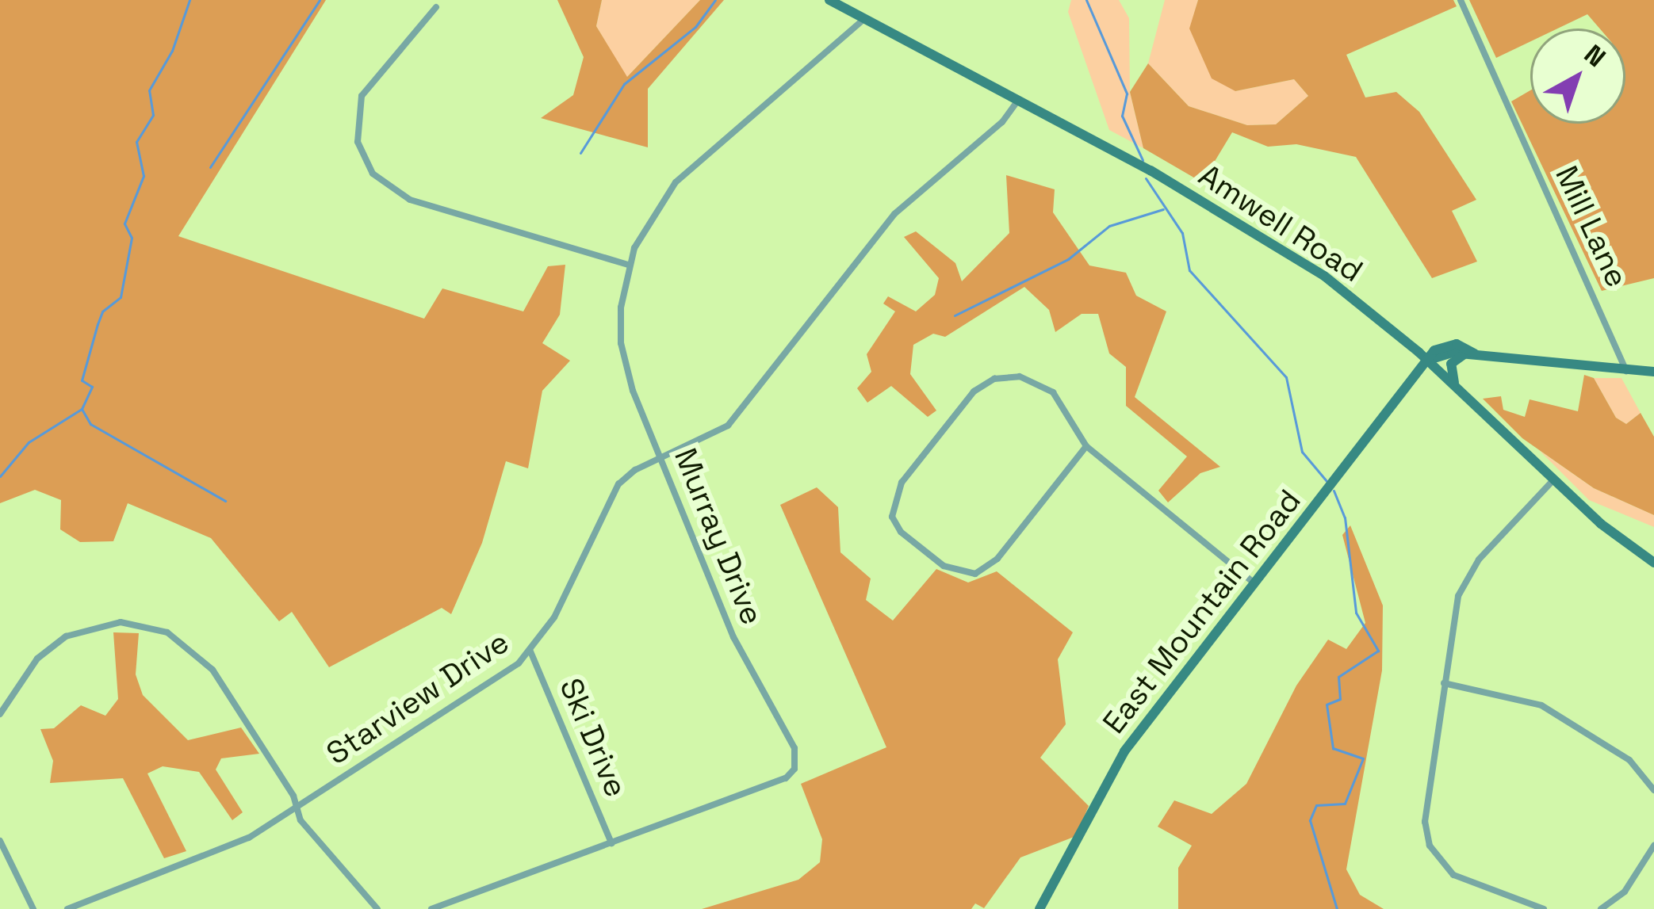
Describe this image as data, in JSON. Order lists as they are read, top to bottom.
{
  "streets": {
    "main road": ["Amwell Road", "East Mountain Road"],
    "street": [
      "Mill Lane",
      "Murray Drive",
      "Starview Drive",
      "Ski Drive"
    ]
  },
  "crossings": [
    ["Amwell Road", "Murray Drive"],
    ["Amwell Road", "East Mountain Road"],
    ["Amwell Road", "Starview Drive"],
    ["Murray Drive", "Starview Drive"],
    ["Murray Drive", "Ski Drive"],
    ["Starview Drive", "Ski Drive"]
  ],
  "north": "top right"
}
